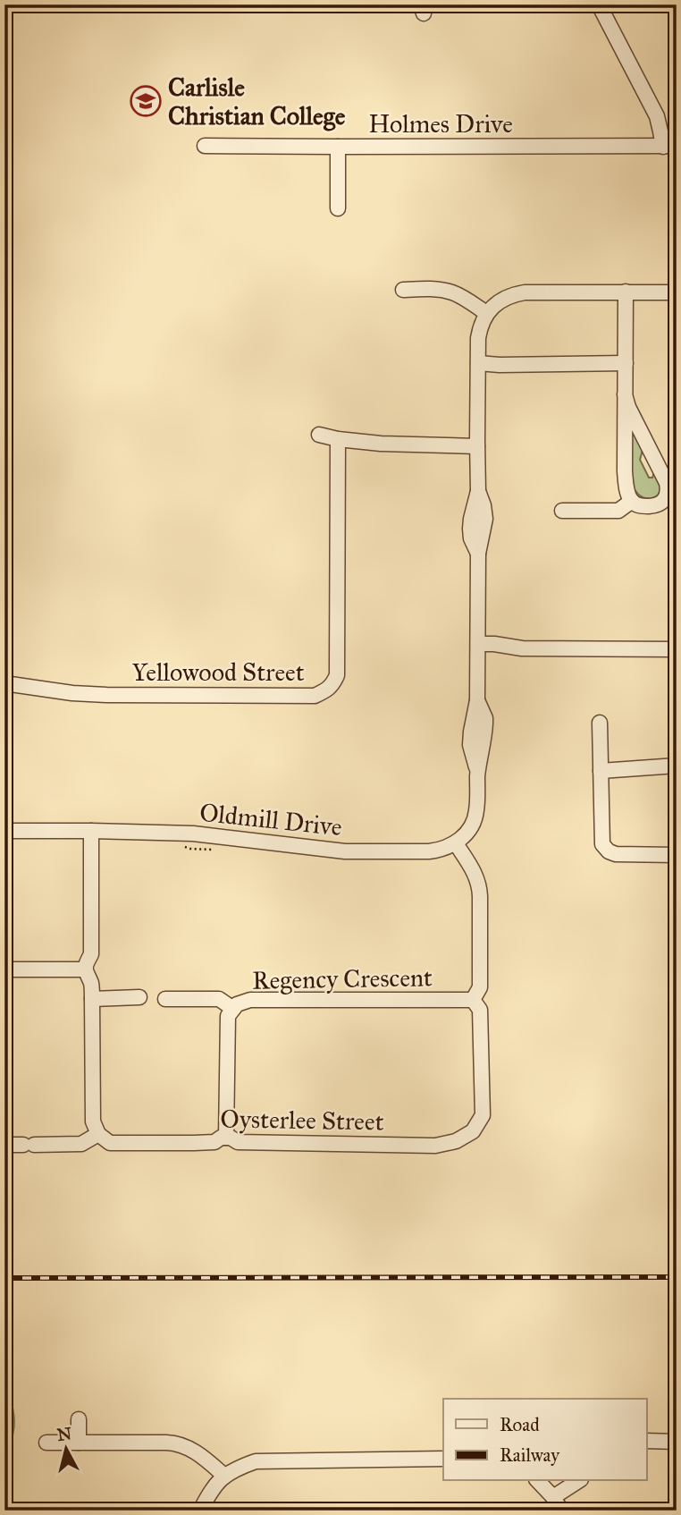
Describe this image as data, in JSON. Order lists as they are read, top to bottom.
{
  "streets": {
    "street": [
      "Holmes Drive",
      "Yellowood Street",
      "Oldmill Drive",
      "Regency Crescent",
      "Oysterlee Street"
    ]
  },
  "crossings": [
    ["Oldmill Drive", "Oysterlee Street"],
    ["Regency Crescent", "Oysterlee Street"]
  ],
  "places": {
    "school or university": ["Carlisle Christian College"]
  },
  "legend": ["Road", "Railway"],
  "north": "top"
}
